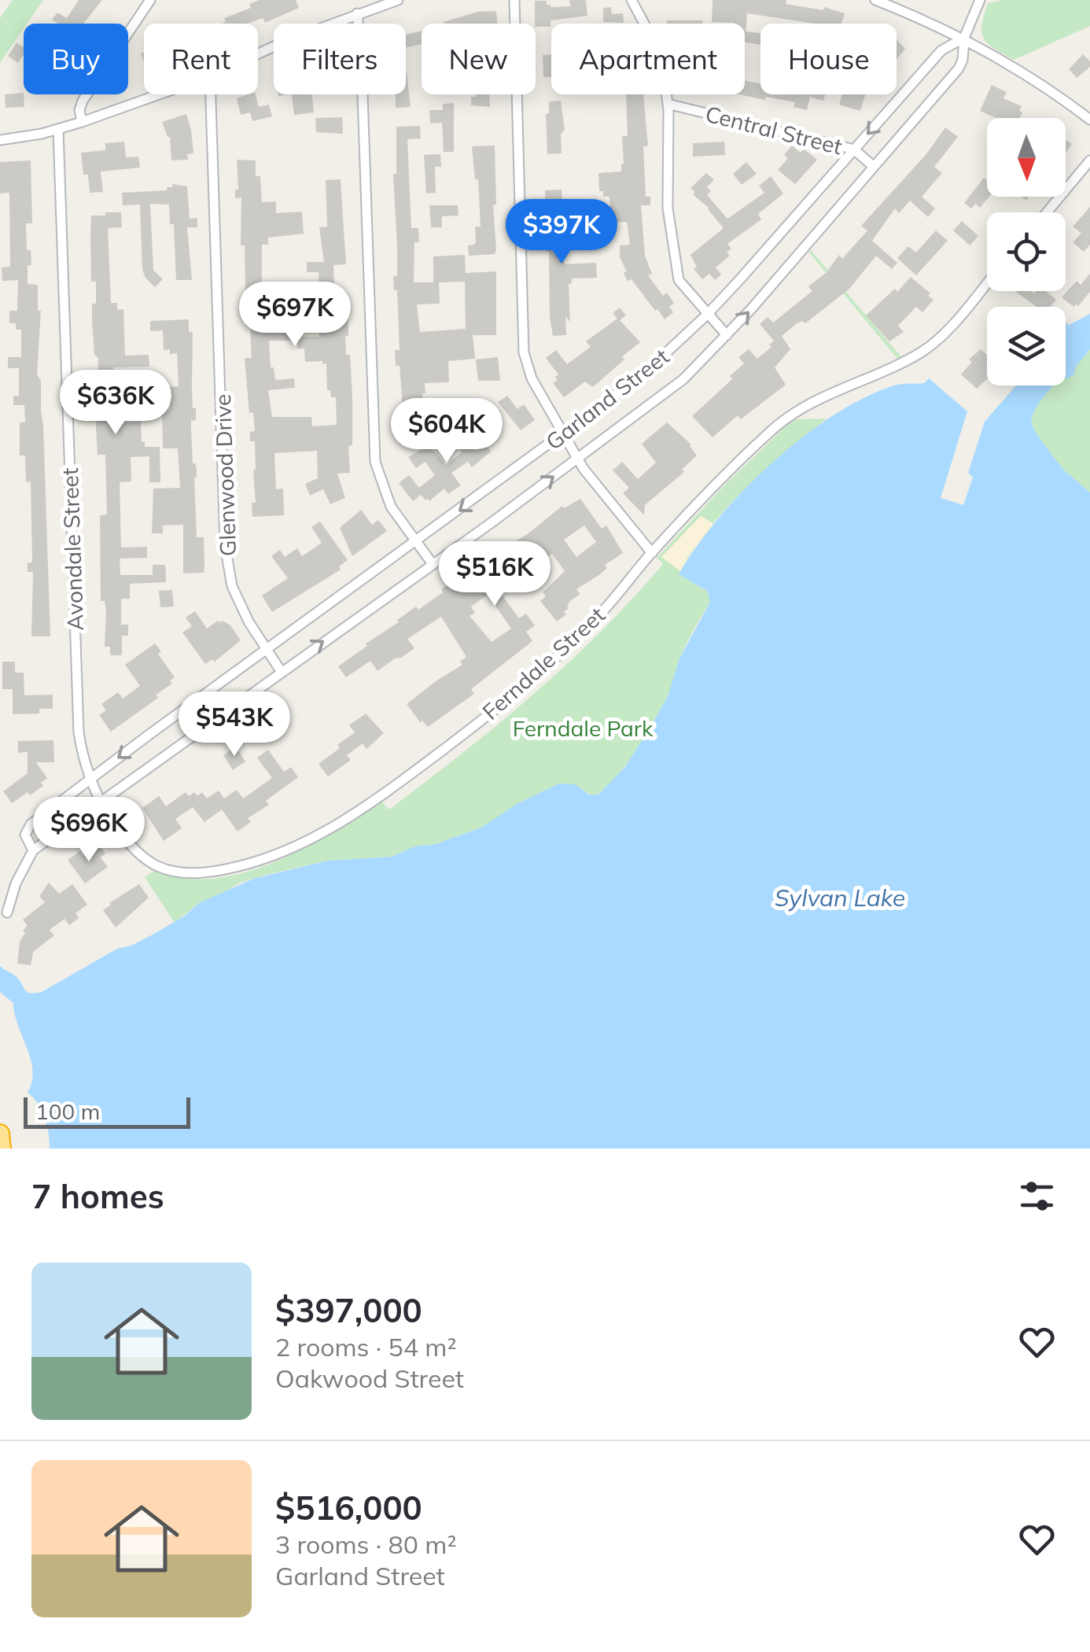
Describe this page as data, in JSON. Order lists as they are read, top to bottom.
{
  "streets": {
    "street": [
      "Central Street",
      "Garland Street",
      "Glenwood Drive",
      "Avondale Street",
      "Ferndale Street"
    ]
  },
  "crossings": [
    ["Central Street", "Garland Street"],
    ["Garland Street", "Glenwood Drive"],
    ["Garland Street", "Avondale Street"],
    ["Garland Street", "Ferndale Street"],
    ["Avondale Street", "Ferndale Street"]
  ],
  "water": ["Sylvan Lake"],
  "parks": ["Ferndale Park"],
  "scale_bar": "100 m",
  "north": "bottom",
  "page": {
    "chip": [
      "Buy",
      "Rent",
      "Filters",
      "New",
      "Apartment",
      "House"
    ],
    "price": [
      "$397K",
      "$697K",
      "$636K",
      "$604K",
      "$516K",
      "$543K",
      "$696K"
    ],
    "scale": "100 m",
    "heading": "7 homes",
    "list": [
      {
        "name": "$397,000",
        "note": "2 rooms · 54 m² · Oakwood Street"
      },
      {
        "name": "$516,000",
        "note": "3 rooms · 80 m² · Garland Street"
      }
    ]
  }
}
